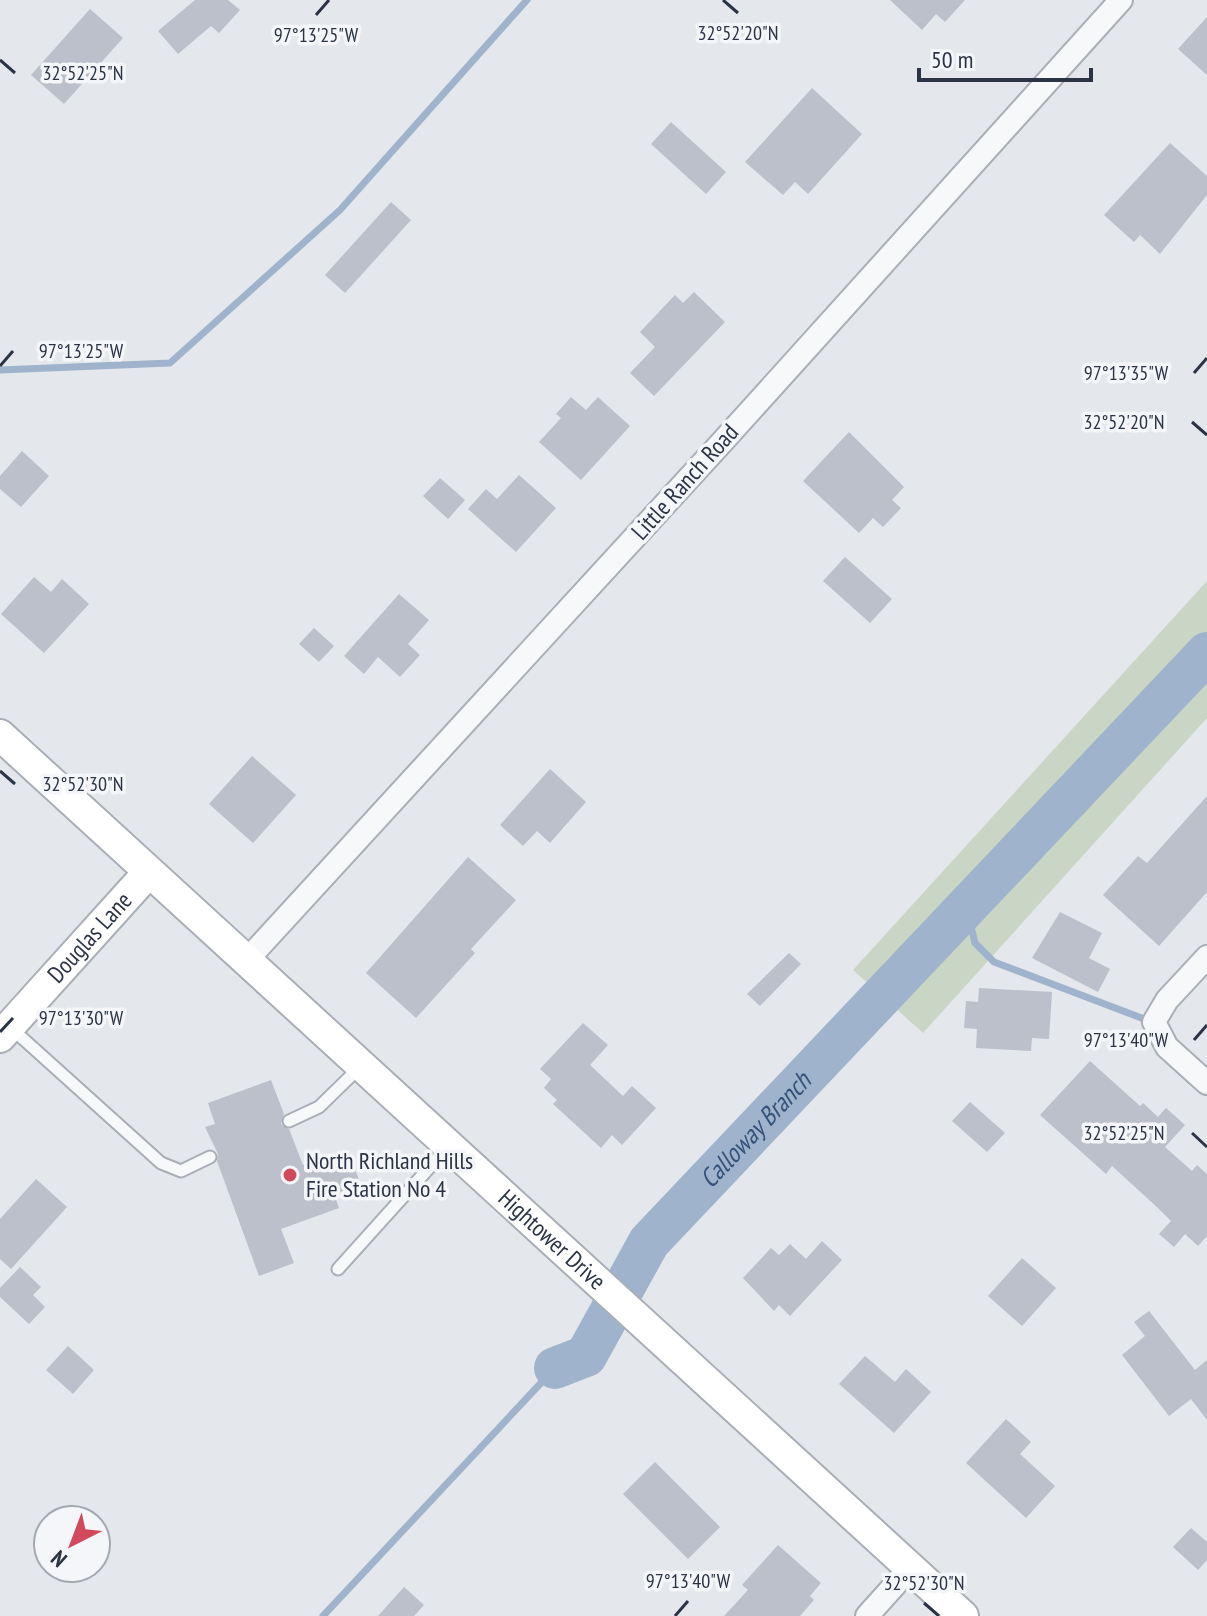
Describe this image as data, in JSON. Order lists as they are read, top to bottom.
{
  "streets": {
    "street": ["Little Ranch Road", "Douglas Lane", "Hightower Drive"]
  },
  "crossings": [
    ["Little Ranch Road", "Hightower Drive"],
    ["Douglas Lane", "Hightower Drive"]
  ],
  "water": ["Calloway Branch"],
  "places": ["North Richland Hills Fire Station No 4"],
  "scale_bar": "50 m",
  "north": "bottom left",
  "coordinates": [
    "32°52'20\"N",
    "97°13'25\"W",
    "32°52'25\"N",
    "97°13'35\"W",
    "32°52'30\"N",
    "97°13'30\"W",
    "97°13'40\"W"
  ]
}
